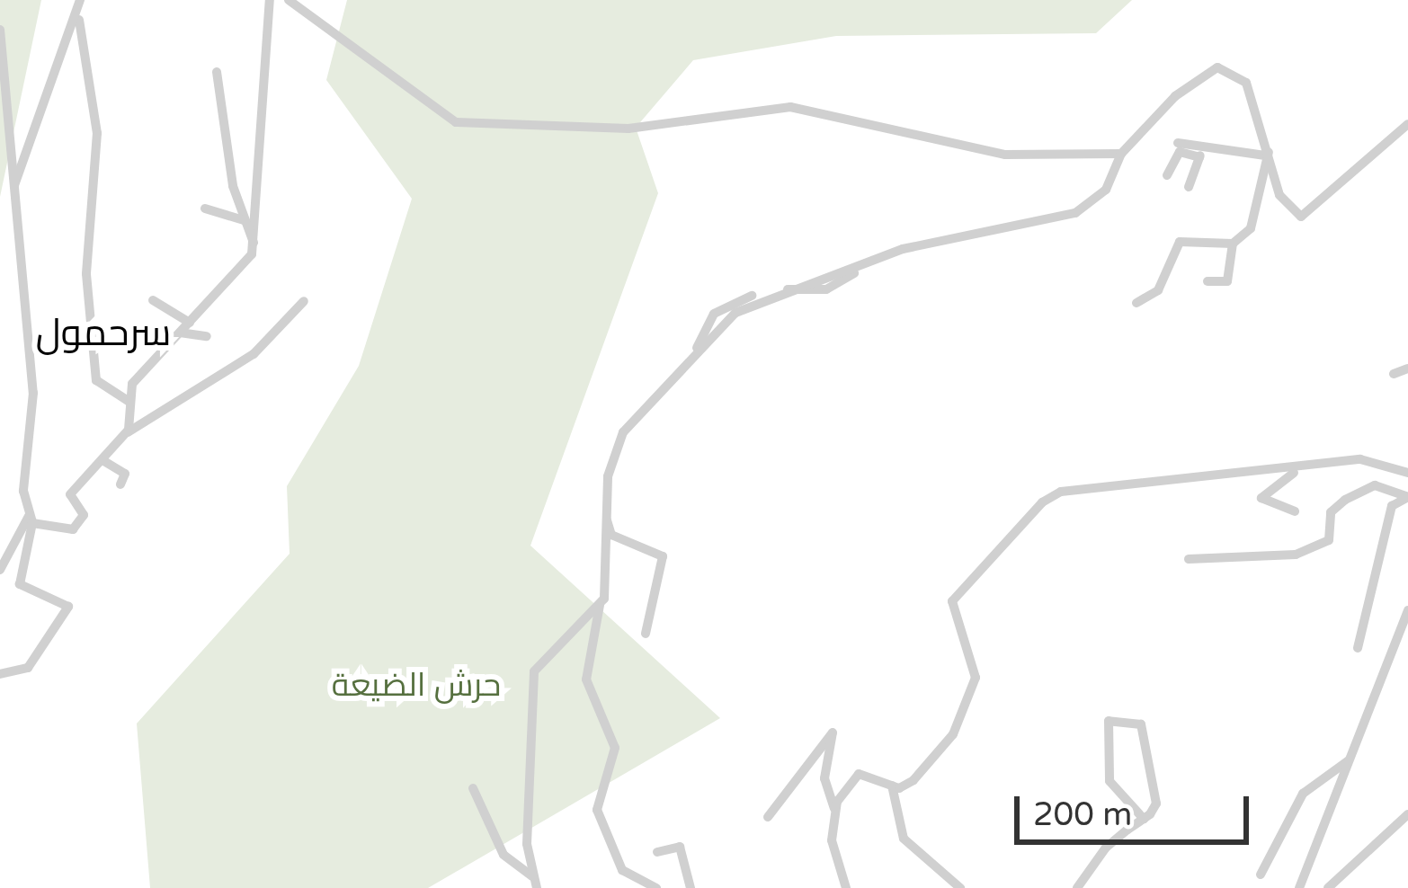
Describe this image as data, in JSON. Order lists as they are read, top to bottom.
{
  "districts": ["سرحمول"],
  "parks": ["حرش الضيعة"],
  "scale_bar": "200 m"
}
